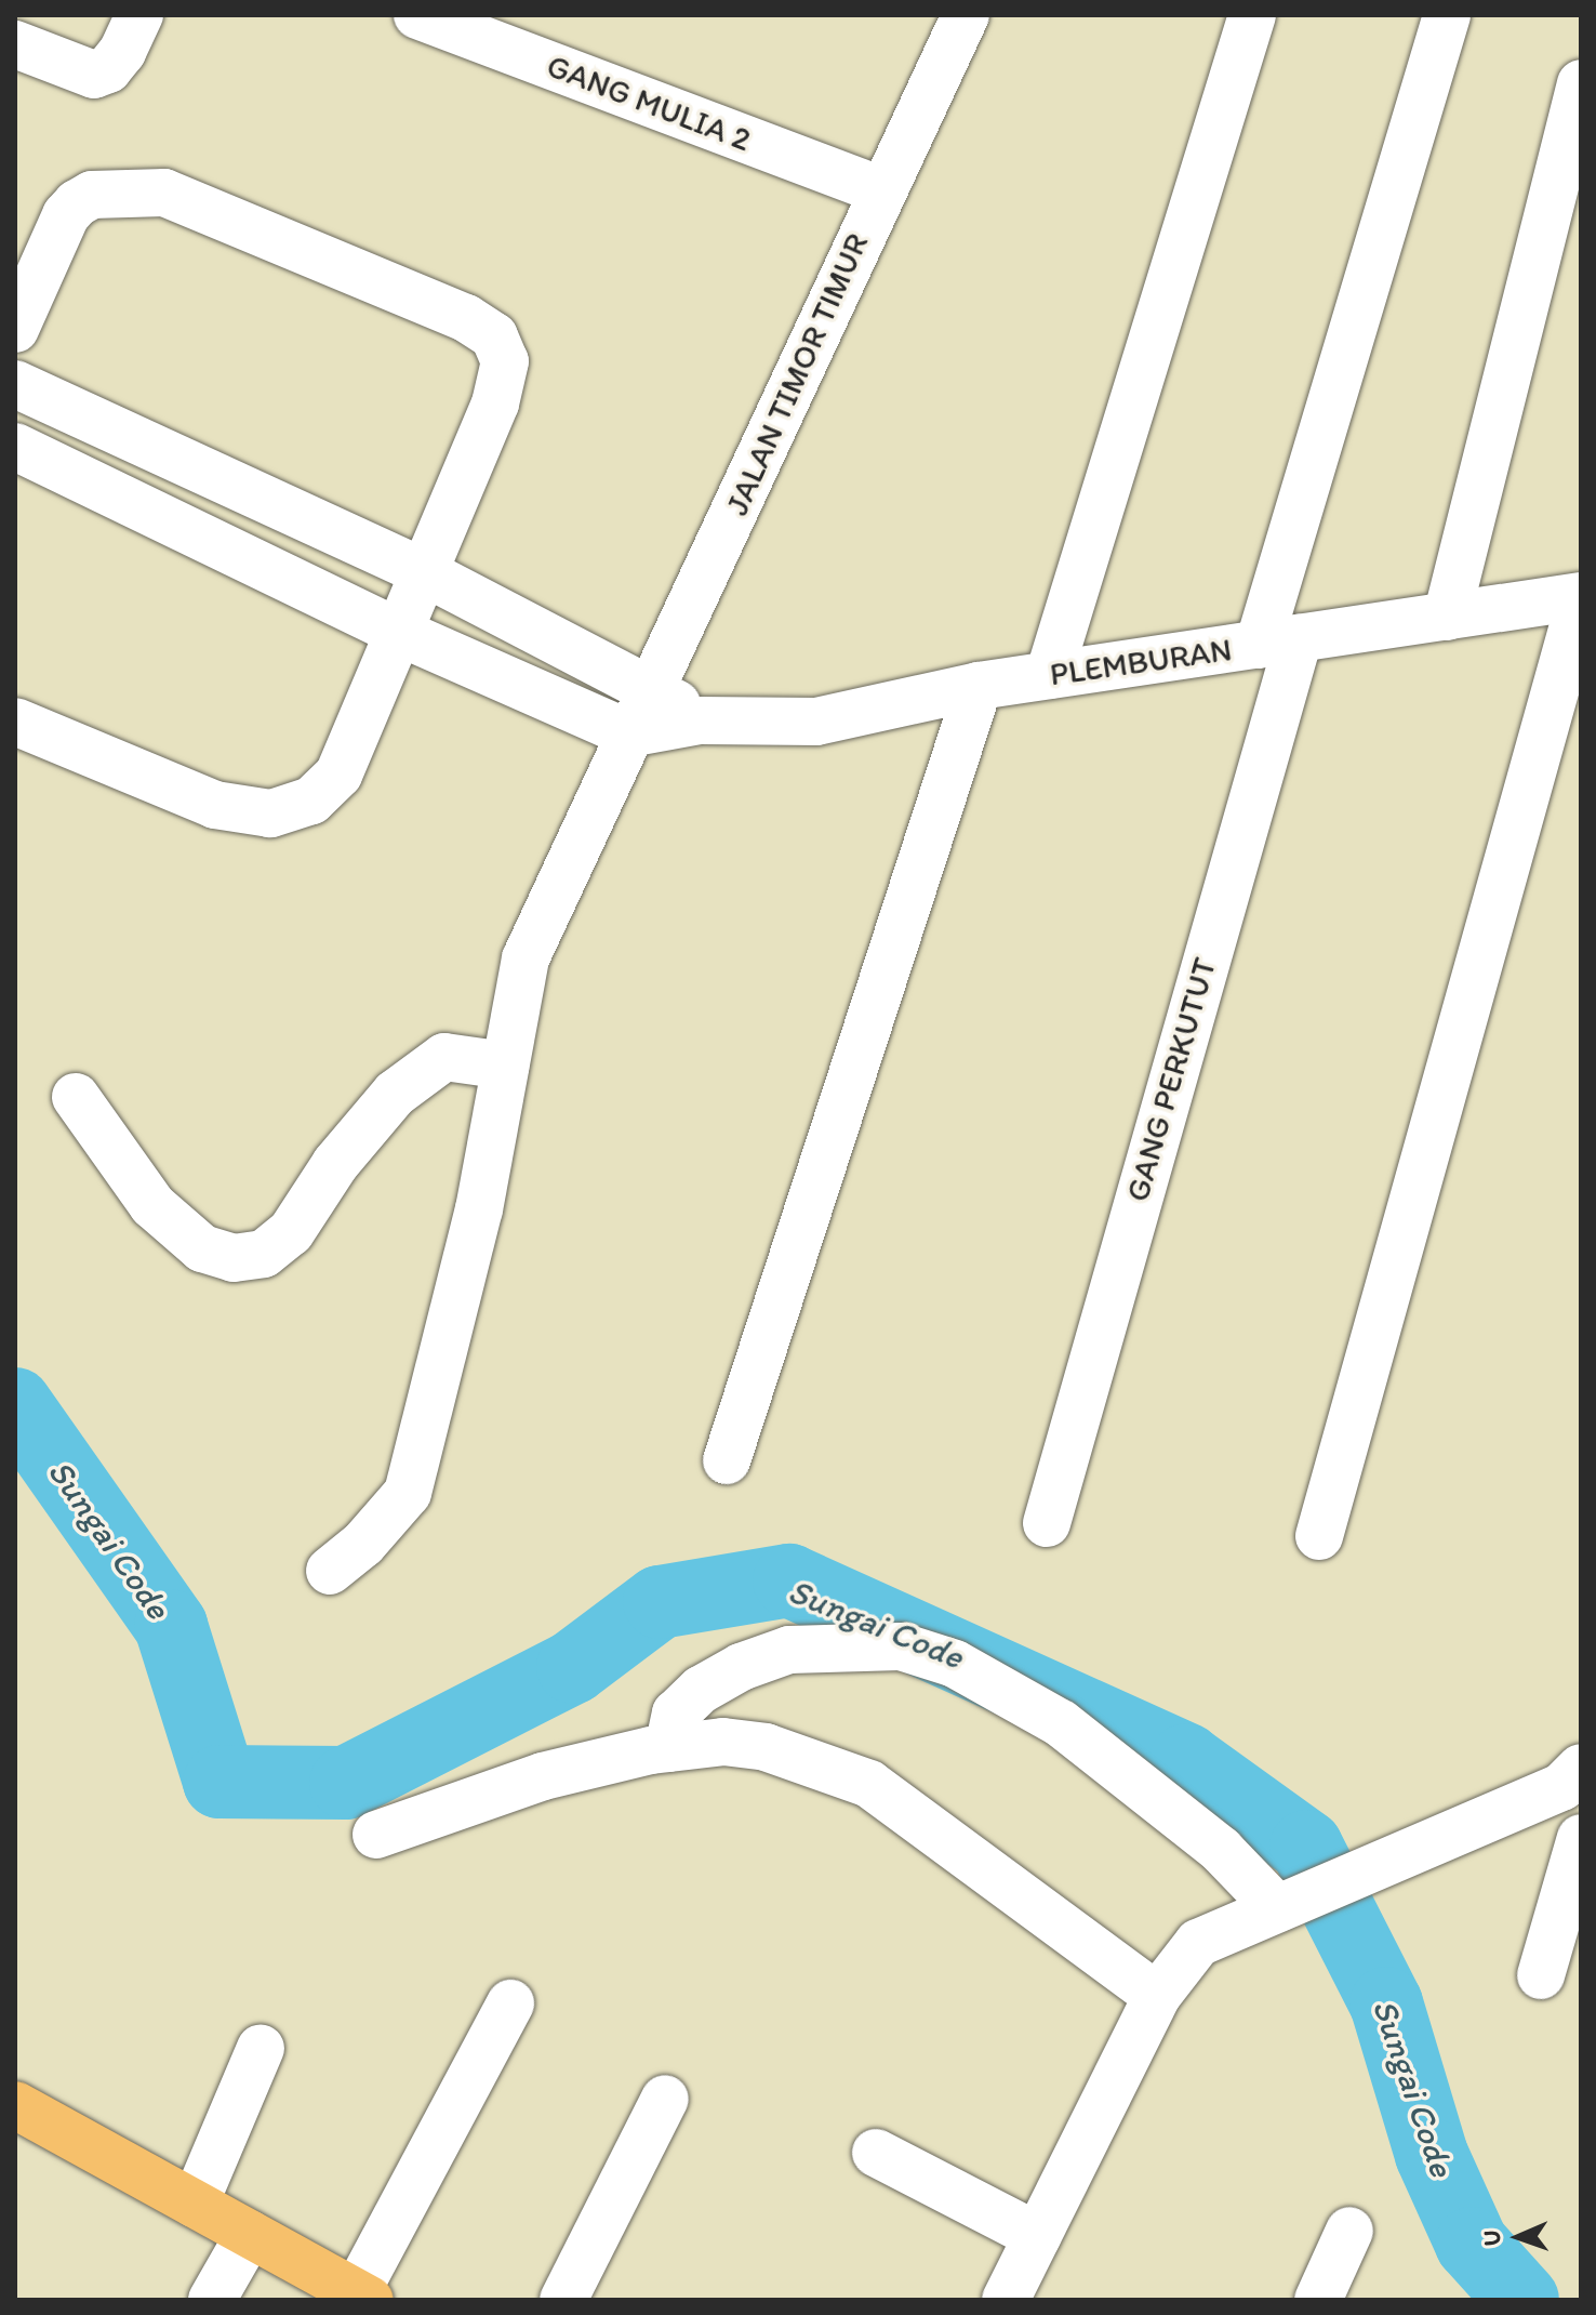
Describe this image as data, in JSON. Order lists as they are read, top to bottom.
{
  "streets": {
    "street": [
      "GANG MULIA 2",
      "JALAN TIMOR TIMUR",
      "PLEMBURAN",
      "GANG PERKUTUT"
    ]
  },
  "crossings": [
    ["GANG MULIA 2", "JALAN TIMOR TIMUR"],
    ["JALAN TIMOR TIMUR", "PLEMBURAN"],
    ["PLEMBURAN", "GANG PERKUTUT"]
  ],
  "water": ["Sungai Code"],
  "north": "left"
}
